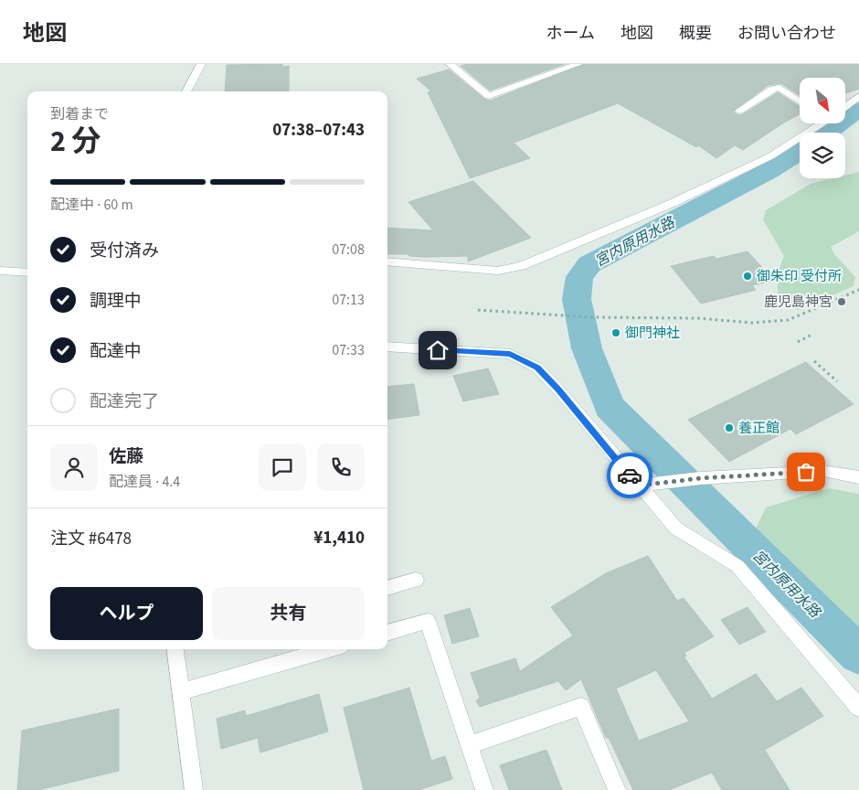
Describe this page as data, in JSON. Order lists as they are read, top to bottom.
{
  "water": ["宮内原用水路"],
  "places": [
    "御朱印 受付所",
    "鹿児島神宮",
    "御門神社",
    "養正館"
  ],
  "north": "bottom right",
  "page": {
    "header": "地図",
    "nav": [
      "ホーム",
      "地図",
      "概要",
      "お問い合わせ"
    ],
    "heading": ["2 分", "到着まで", "07:38–07:43"],
    "panel": [
      "佐藤",
      "配達員 · 4.4",
      "注文 #6478",
      "¥1,410"
    ],
    "bar": "配達中 · 60 m",
    "list": [
      ["受付済み", "07:08"],
      ["調理中", "07:13"],
      ["配達中", "07:33"],
      "配達完了"
    ],
    "buttons": ["ヘルプ", "共有"]
  }
}
